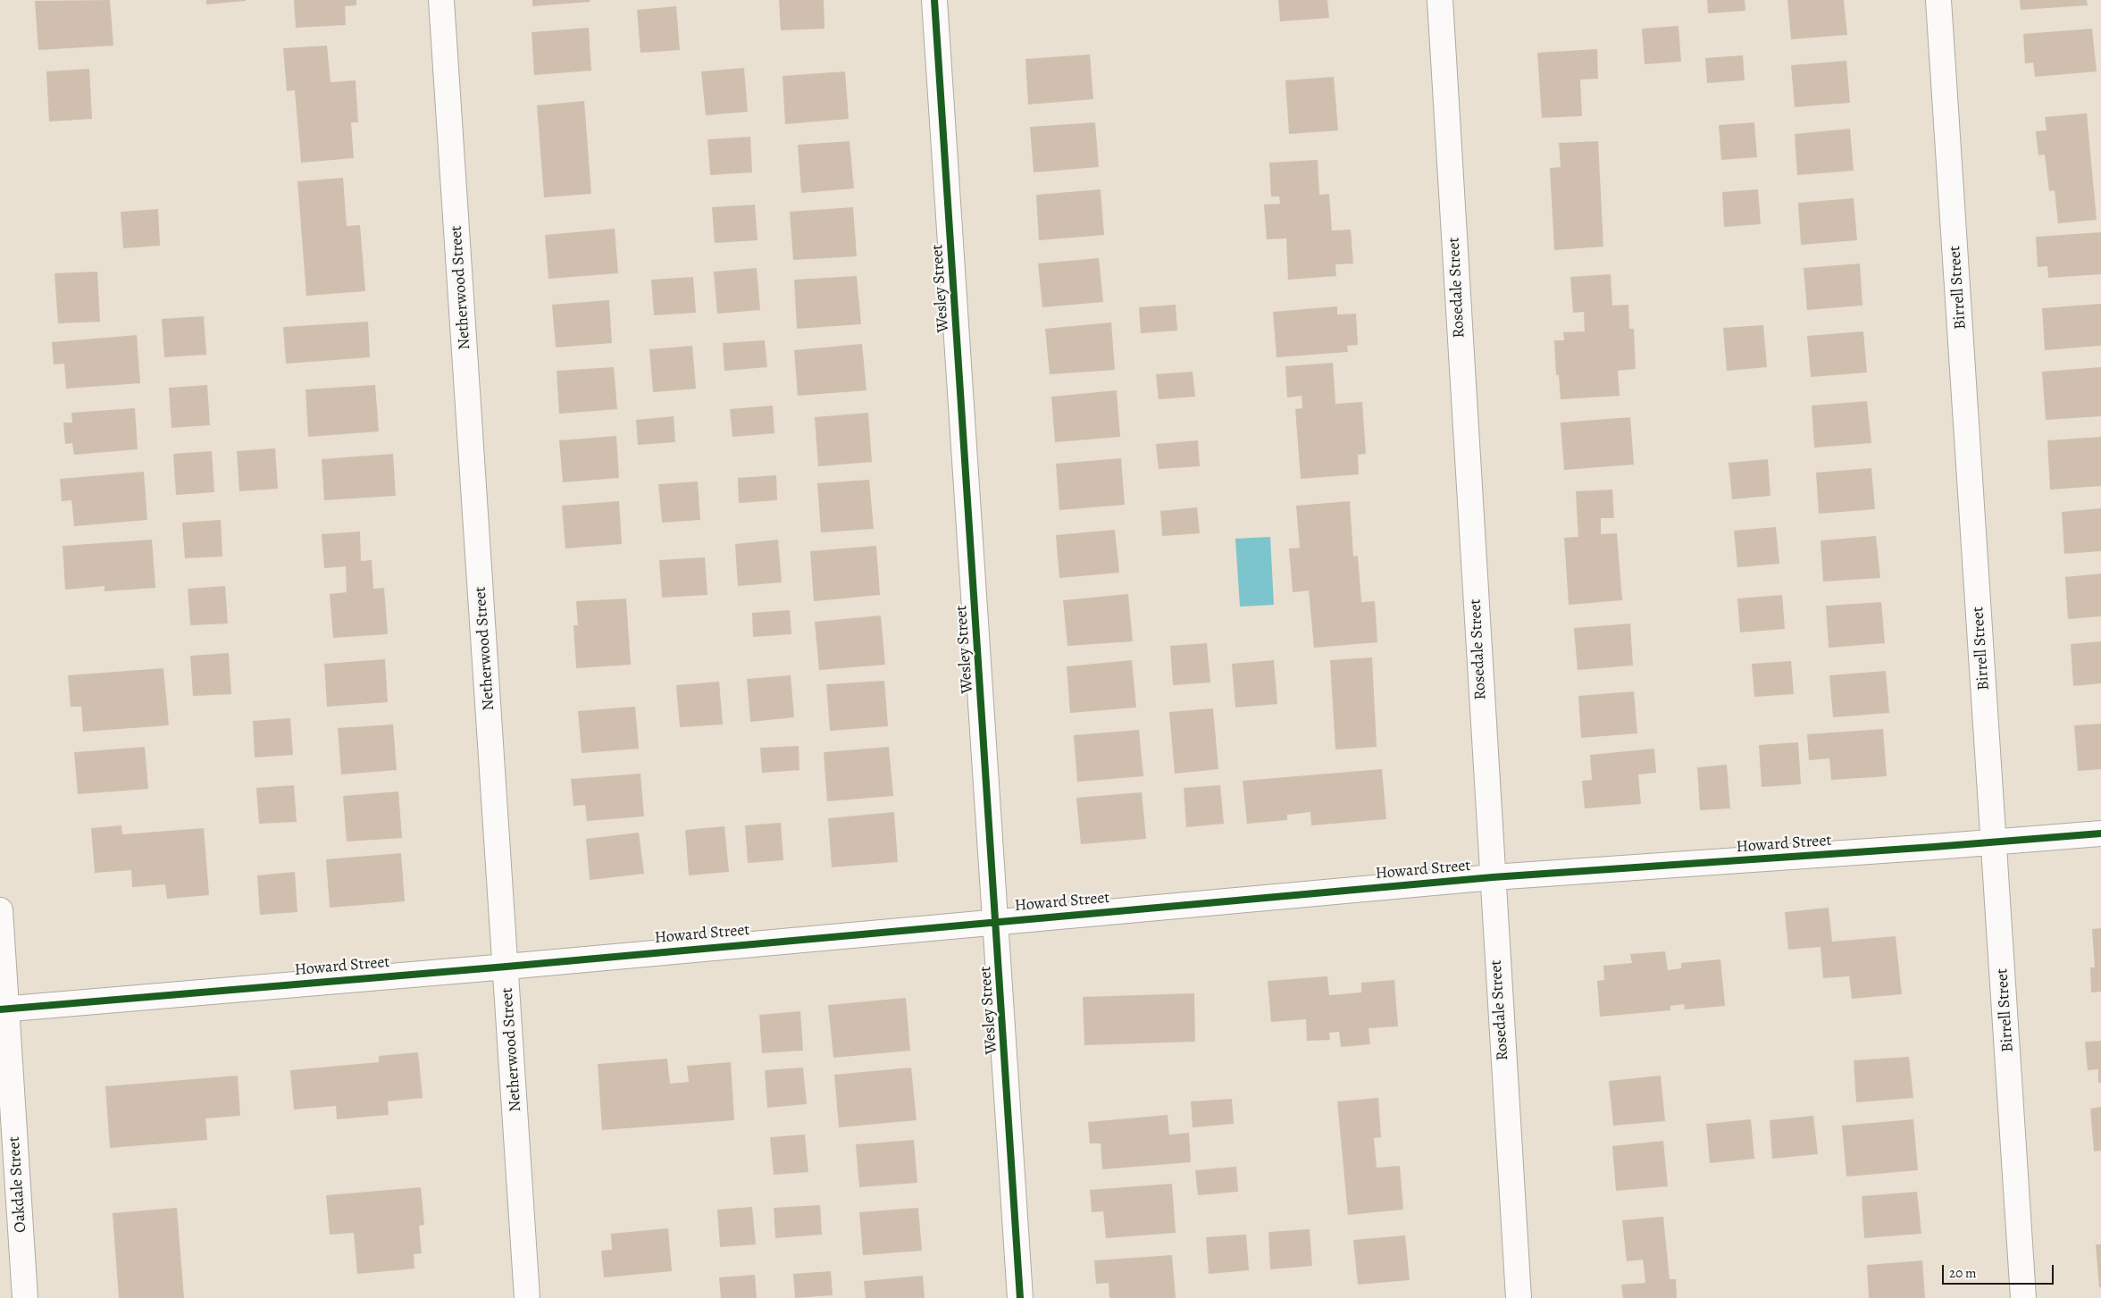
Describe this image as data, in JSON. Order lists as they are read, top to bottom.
{
  "streets": {
    "street": [
      "Netherwood Street",
      "Rosedale Street",
      "Birrell Street",
      "Wesley Street",
      "Howard Street",
      "Oakdale Street"
    ]
  },
  "crossings": [
    ["Netherwood Street", "Howard Street"],
    ["Rosedale Street", "Howard Street"],
    ["Birrell Street", "Howard Street"],
    ["Wesley Street", "Howard Street"],
    ["Howard Street", "Oakdale Street"]
  ],
  "scale_bar": "20 m"
}
